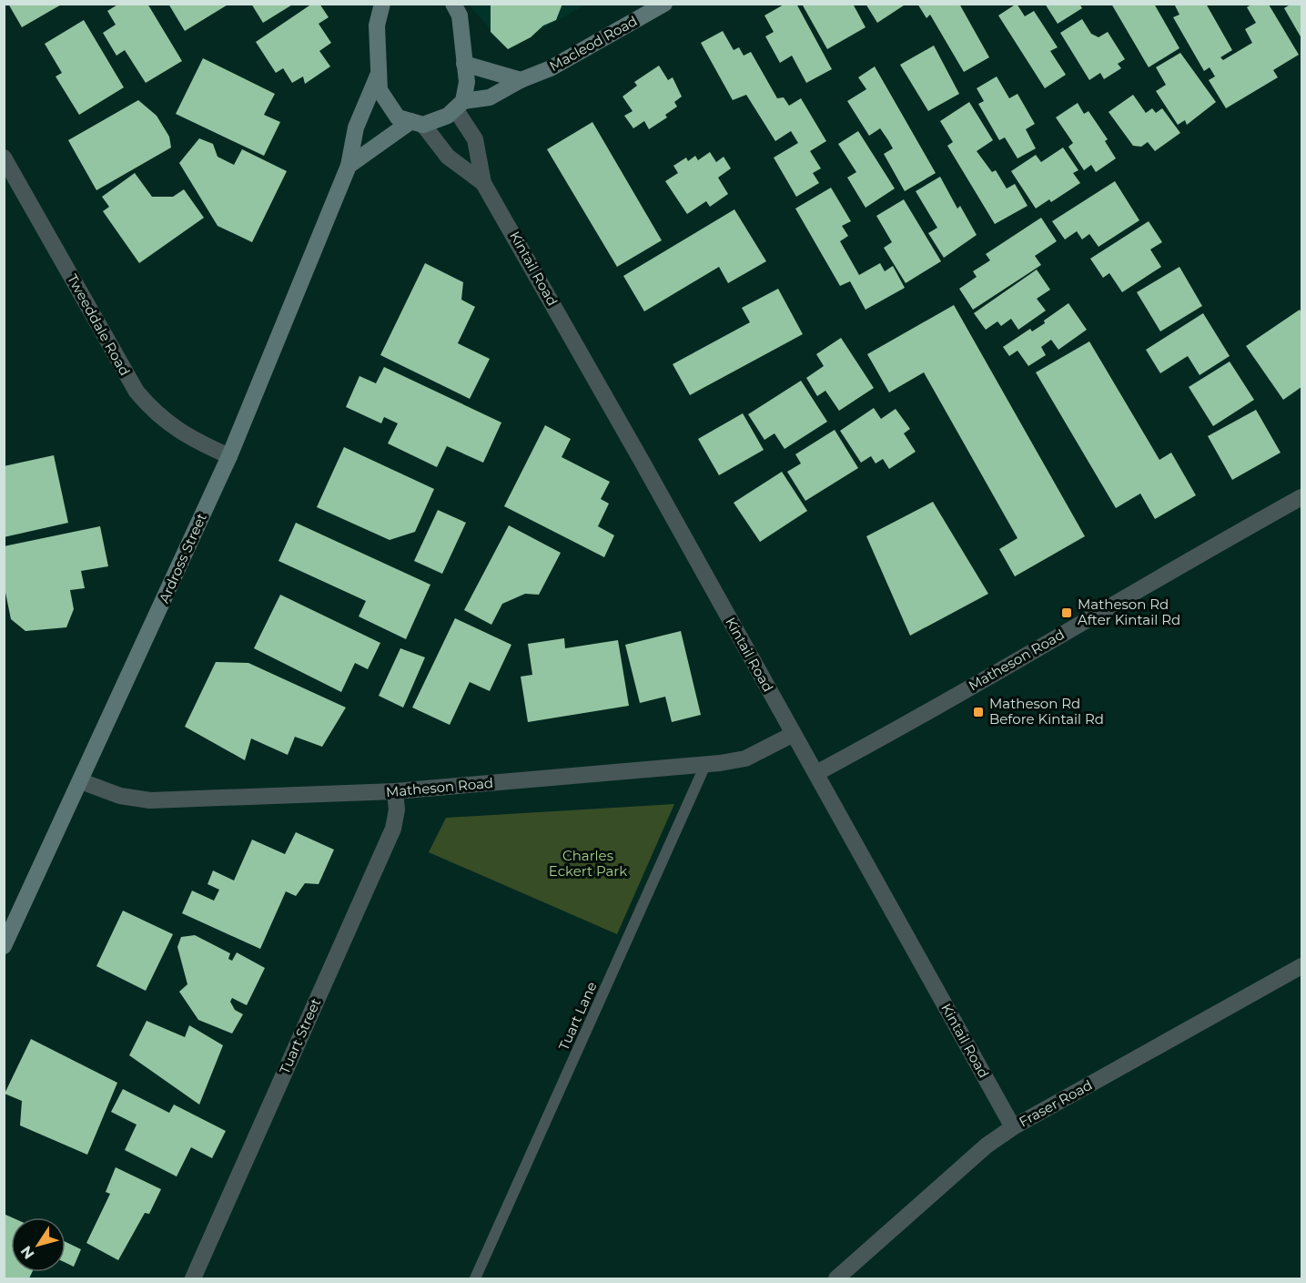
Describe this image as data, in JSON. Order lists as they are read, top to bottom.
{
  "streets": {
    "street": [
      "Macleod Road",
      "Kintail Road",
      "Tweeddale Road",
      "Ardross Street",
      "Matheson Road",
      "Tuart Street",
      "Fraser Road"
    ],
    "lane": ["Tuart Lane"]
  },
  "crossings": [
    ["Macleod Road", "Kintail Road"],
    ["Kintail Road", "Matheson Road"],
    ["Kintail Road", "Fraser Road"],
    ["Tweeddale Road", "Ardross Street"],
    ["Ardross Street", "Matheson Road"],
    ["Matheson Road", "Tuart Lane"],
    ["Matheson Road", "Tuart Street"]
  ],
  "parks": ["Charles Eckert Park"],
  "places": {
    "transit": ["Matheson Rd After Kintail Rd", "Matheson Rd Before Kintail Rd"]
  },
  "north": "bottom left"
}
